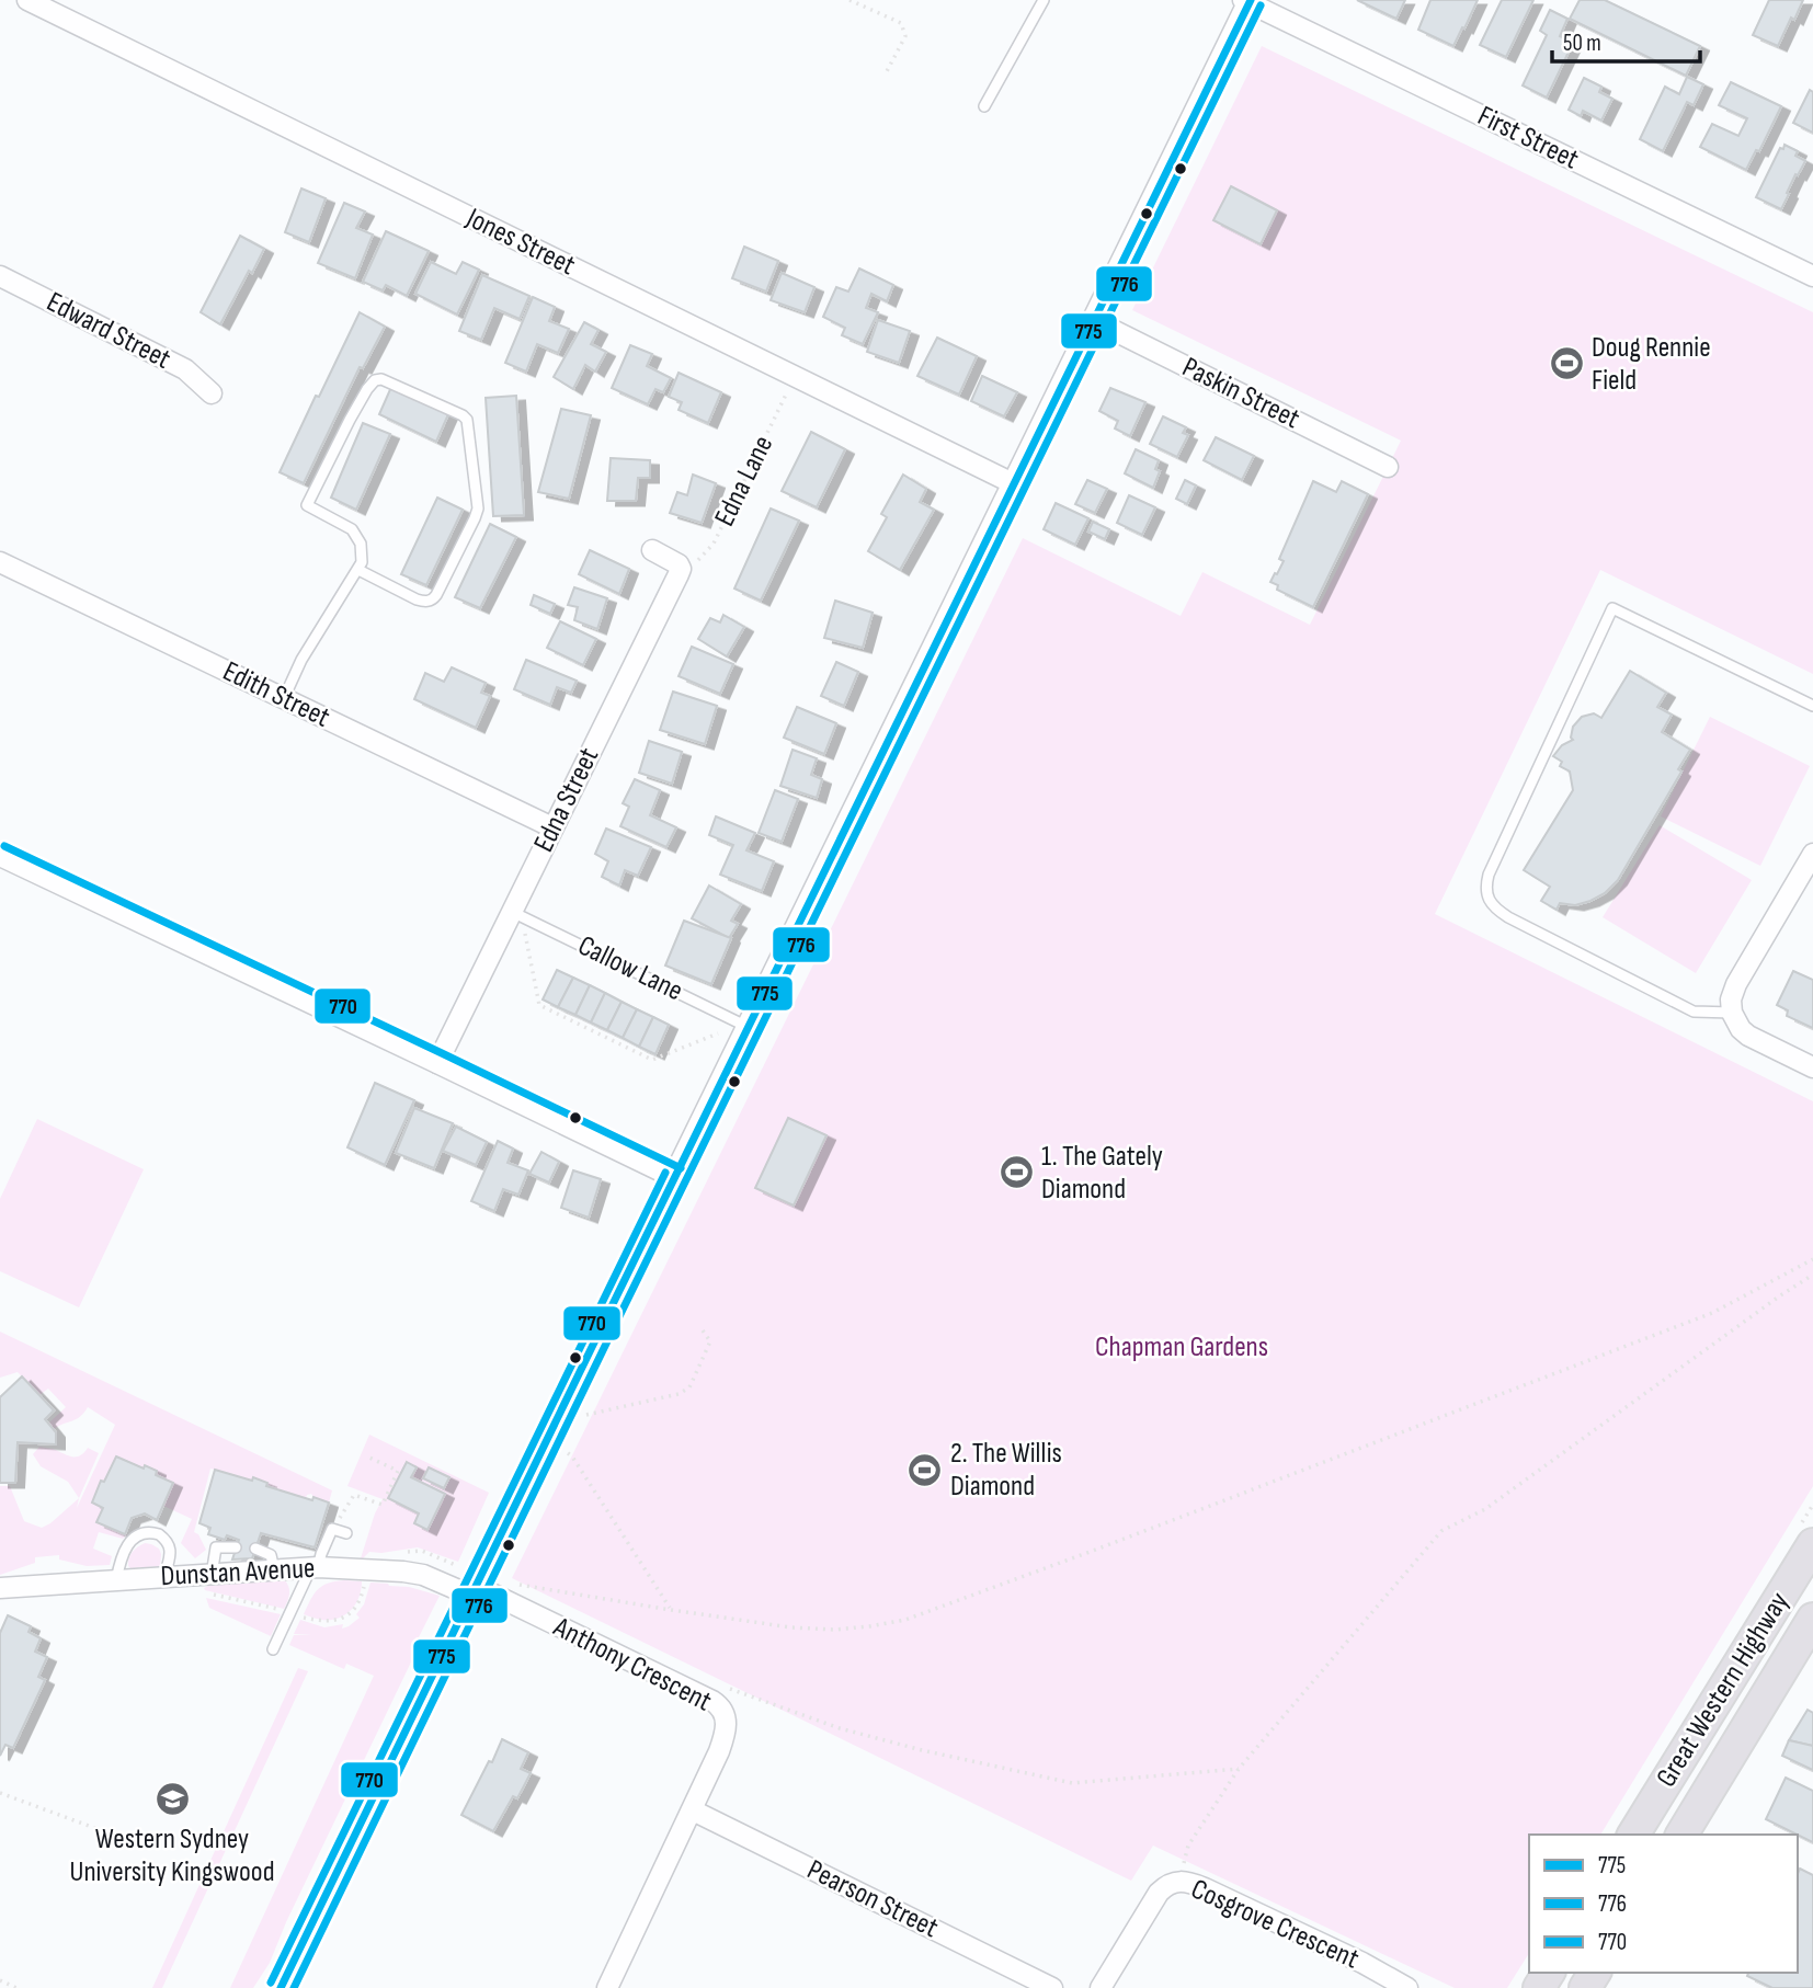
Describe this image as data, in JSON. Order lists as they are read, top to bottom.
{
  "streets": {
    "highway": ["Great Western Highway"],
    "street": [
      "First Street",
      "Jones Street",
      "Edward Street",
      "Paskin Street",
      "Edith Street",
      "Edna Street",
      "Dunstan Avenue",
      "Anthony Crescent",
      "Pearson Street",
      "Cosgrove Crescent"
    ],
    "lane": ["Callow Lane"],
    "path": ["Edna Lane"]
  },
  "crossings": [
    ["Jones Street", "Edna Lane"],
    ["Edna Lane", "Edna Street"],
    ["Edith Street", "Edna Street"],
    ["Edna Street", "Callow Lane"],
    ["Dunstan Avenue", "Anthony Crescent"],
    ["Anthony Crescent", "Pearson Street"]
  ],
  "parks": ["Chapman Gardens"],
  "places": {
    "sports": ["Doug Rennie Field", "1. The Gately Diamond", "2. The Willis Diamond"],
    "school or university": ["Western Sydney University Kingswood"]
  },
  "lines": ["transit line 775", "transit line 776", "transit line 770"],
  "legend": ["775", "776", "770"],
  "scale_bar": "50 m"
}
